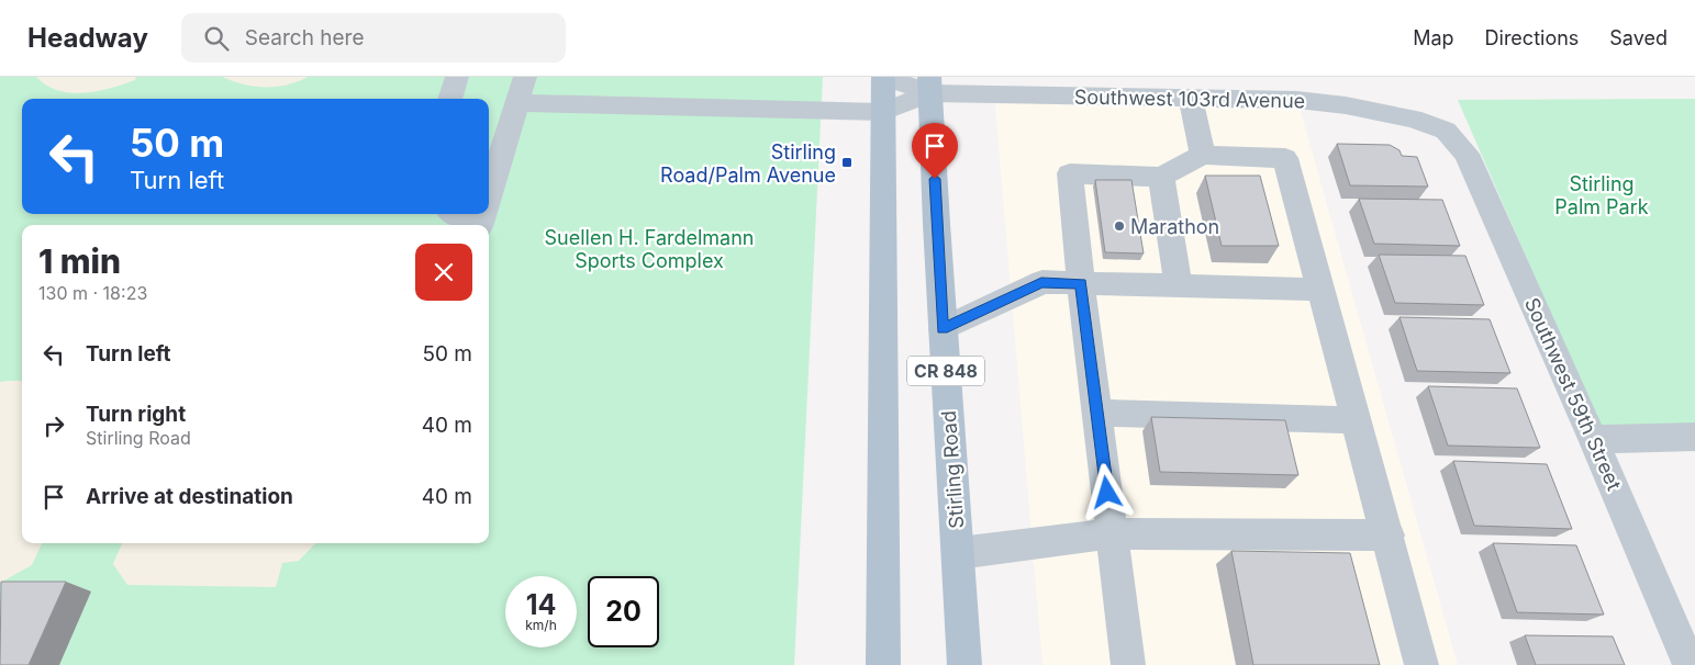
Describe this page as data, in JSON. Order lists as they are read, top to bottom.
{
  "streets": {
    "main road": ["CR 848", "Stirling Road"],
    "street": ["Southwest 103rd Avenue", "Southwest 59th Street"]
  },
  "crossings": [
    ["Southwest 103rd Avenue", "Southwest 59th Street"],
    ["Southwest 103rd Avenue", "Stirling Road"]
  ],
  "parks": ["Stirling Palm Park", "Suellen H. Fardelmann Sports Complex"],
  "places": {
    "transit": ["Stirling Road/Palm Avenue"],
    "other": ["Marathon"]
  },
  "page": {
    "header": "Headway",
    "search": "Search here",
    "nav": ["Map", "Directions", "Saved"],
    "turn": ["50 m", "Turn left"],
    "heading": ["1 min", "130 m · 18:23"],
    "list": [
      {
        "name": "Turn left",
        "value": "50 m"
      },
      {
        "name": "Turn right",
        "note": "Stirling Road",
        "value": "40 m"
      },
      {
        "name": "Arrive at destination",
        "value": "40 m"
      }
    ],
    "speed": "14 km/h",
    "limit": "20"
  }
}
